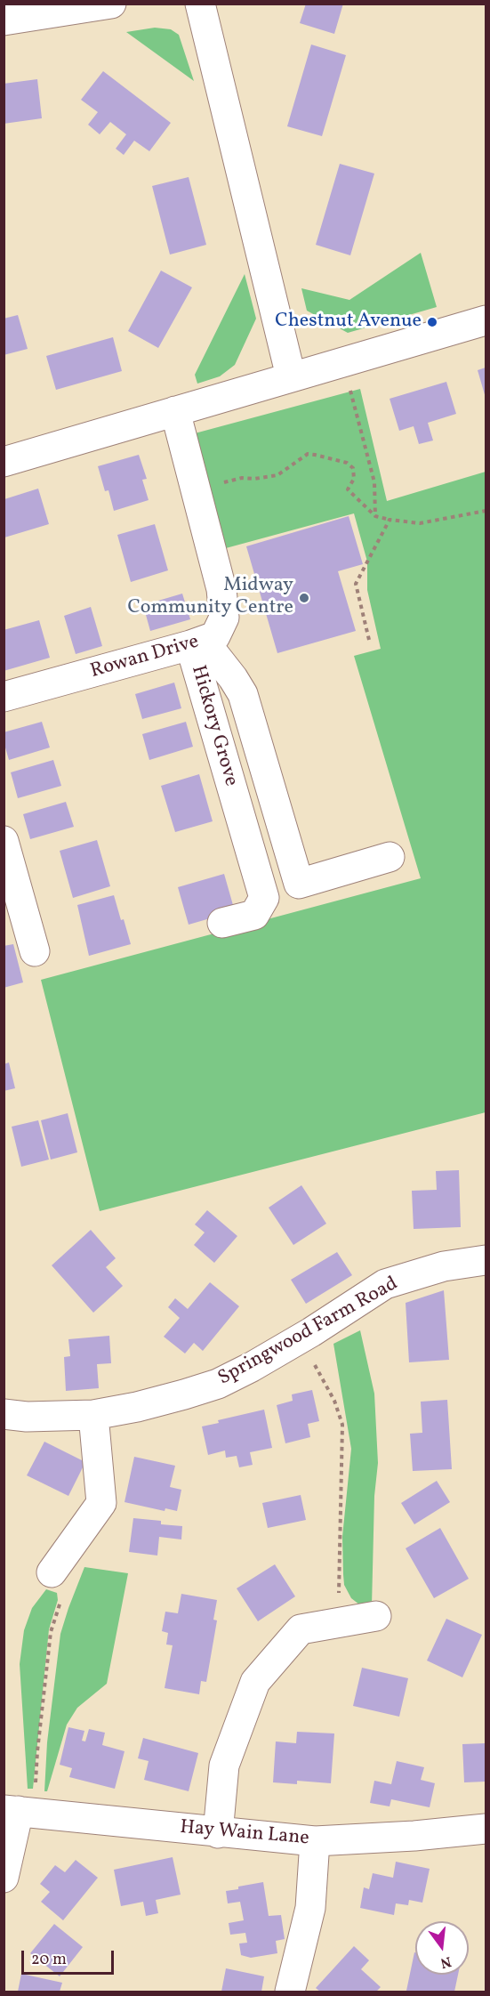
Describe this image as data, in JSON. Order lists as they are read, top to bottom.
{
  "streets": {
    "street": [
      "Rowan Drive",
      "Hickory Grove",
      "Springwood Farm Road",
      "Hay Wain Lane"
    ]
  },
  "crossings": [
    ["Rowan Drive", "Hickory Grove"]
  ],
  "places": ["Chestnut Avenue", "Midway Community Centre"],
  "scale_bar": "20 m",
  "north": "bottom"
}
